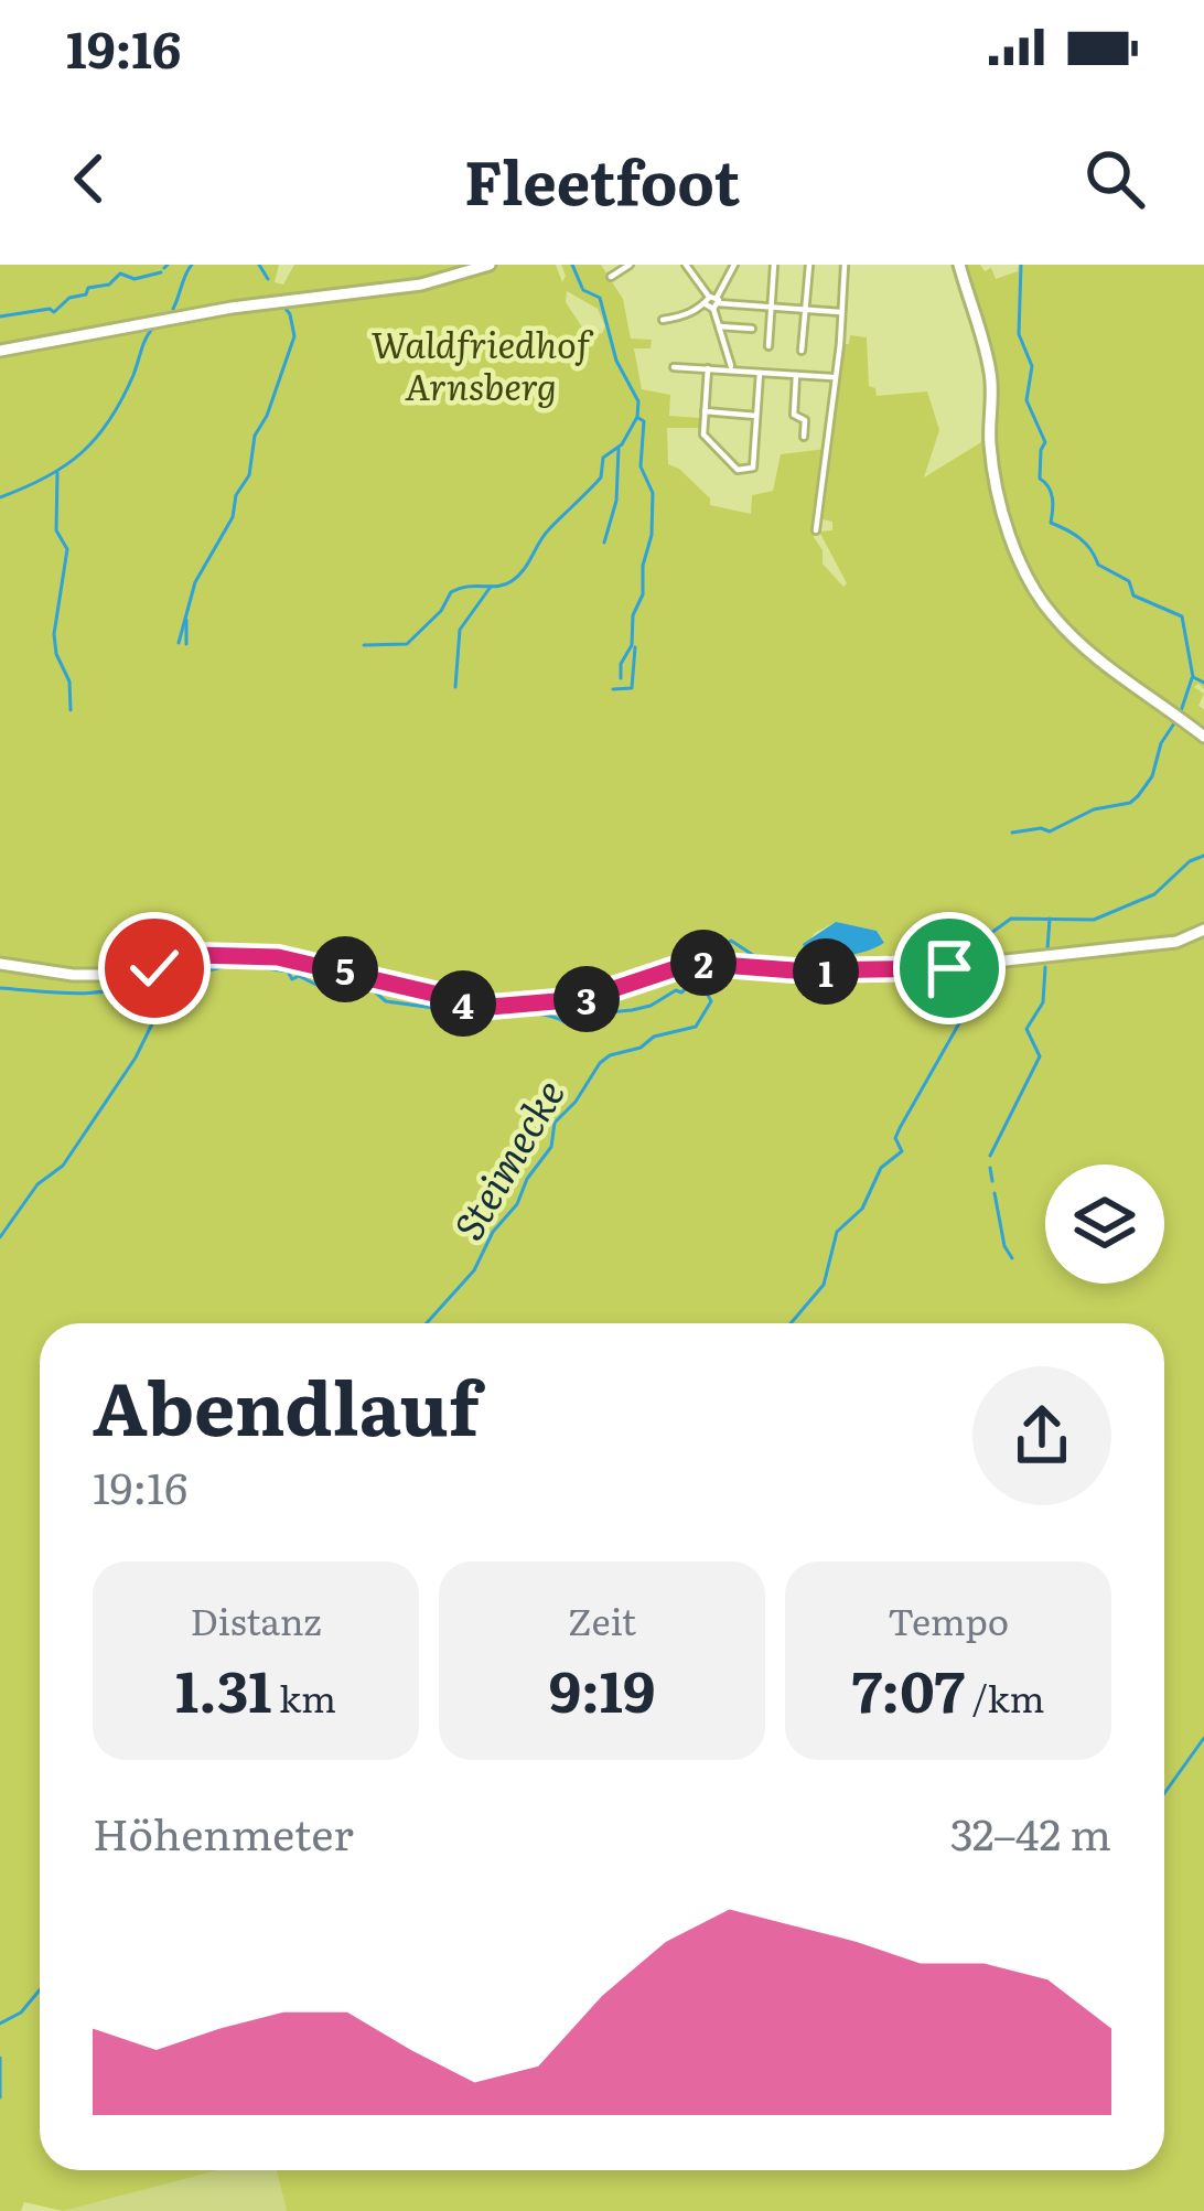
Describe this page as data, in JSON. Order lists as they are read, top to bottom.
{
  "water": ["Steimecke"],
  "parks": ["Waldfriedhof Arnsberg"],
  "page": {
    "status": "19:16",
    "header": "Fleetfoot",
    "pins": [
      "2",
      "5",
      "1",
      "3",
      "4"
    ],
    "heading": ["Abendlauf", "19:16"],
    "stats": [
      ["Distanz", "1.31 km"],
      ["Zeit", "9:19"],
      ["Tempo", "7:07 /km"]
    ],
    "chart": ["Höhenmeter", "32–42 m"]
  }
}
